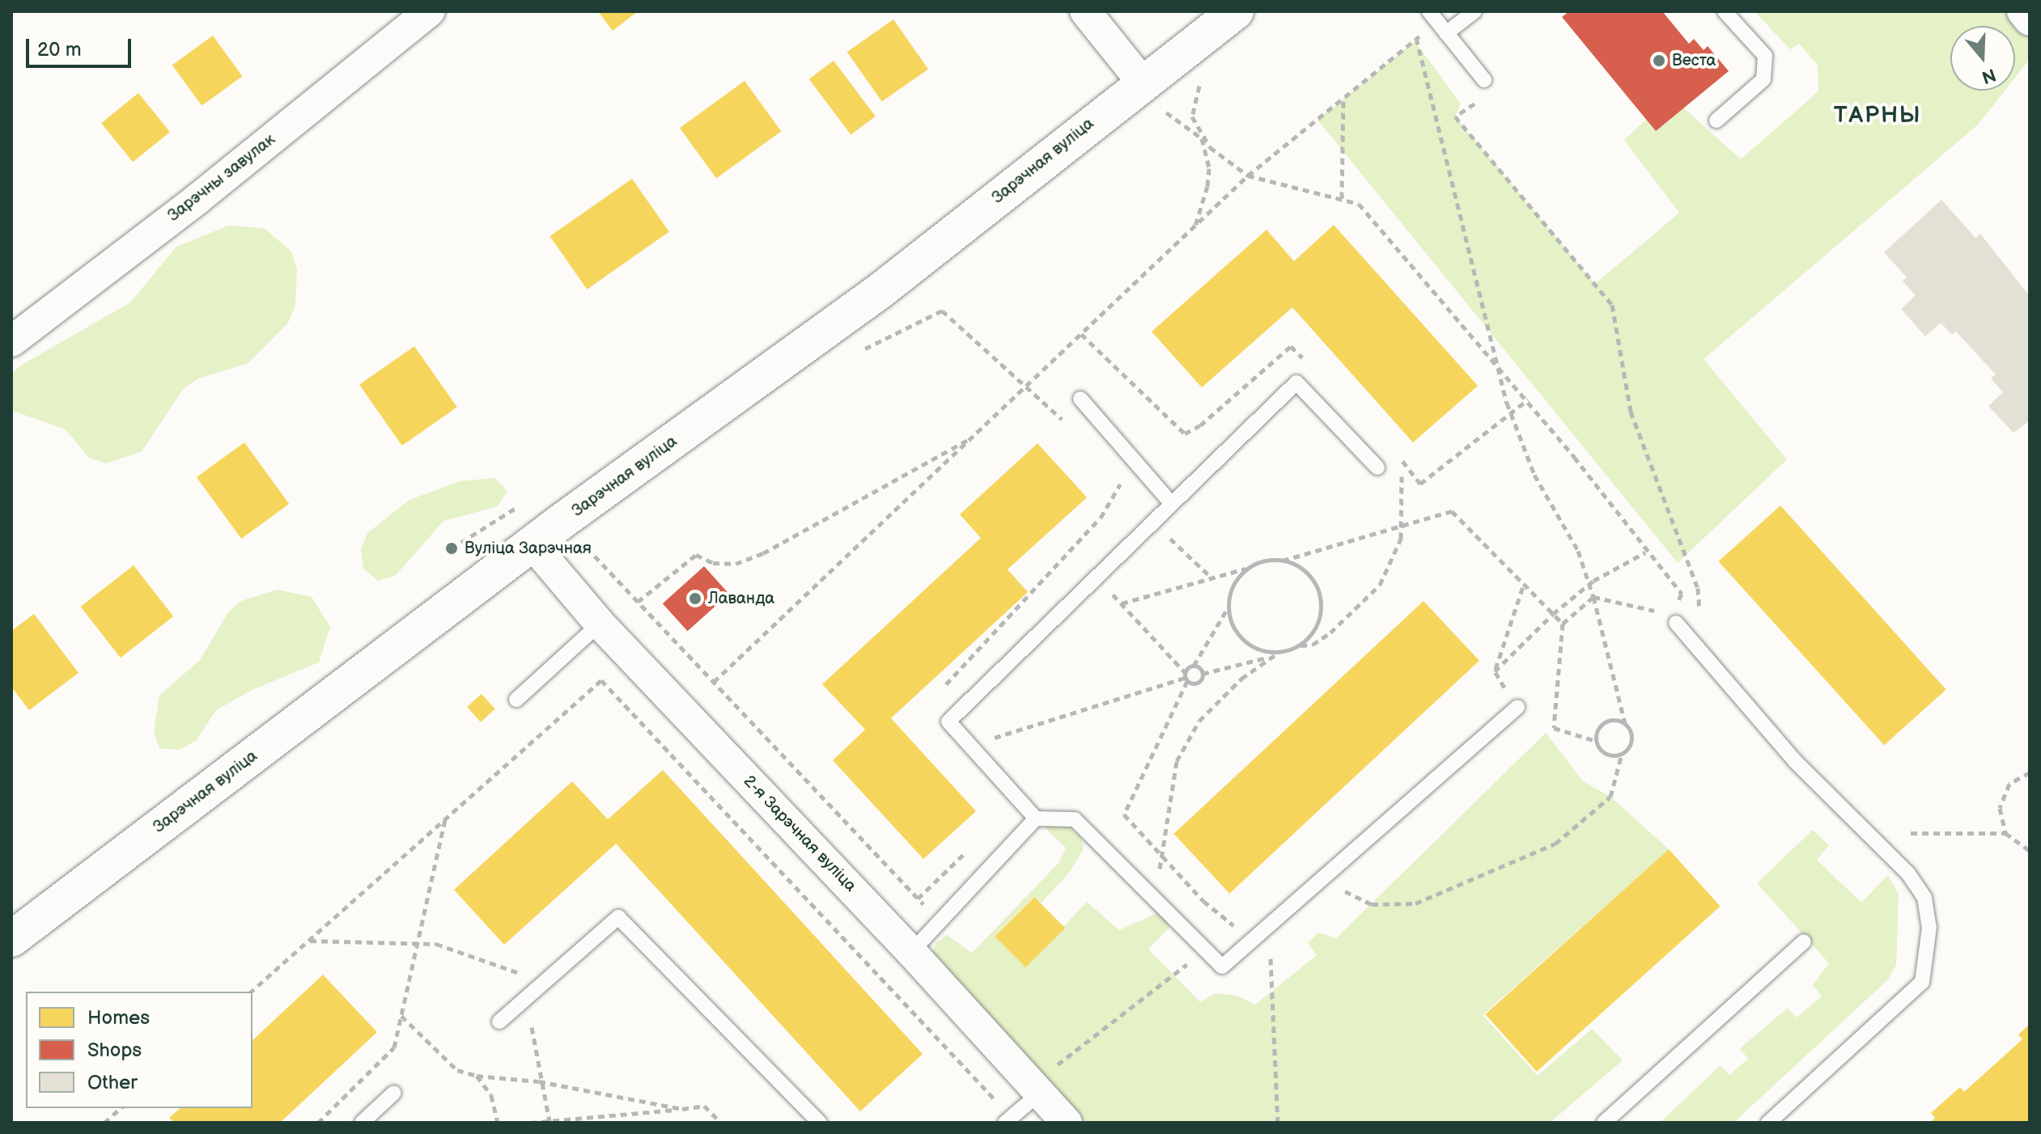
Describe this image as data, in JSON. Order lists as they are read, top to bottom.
{
  "streets": {
    "street": ["Зарэчная вуліца", "Зарэчны завулак", "2-я Зарэчная вуліца"]
  },
  "crossings": [
    ["Зарэчная вуліца", "2-я Зарэчная вуліца"]
  ],
  "districts": ["ТАРНЫ"],
  "places": ["Веста", "Вуліца Зарэчная", "Лаванда"],
  "legend": ["Homes", "Shops", "Other"],
  "scale_bar": "20 m",
  "north": "bottom"
}
